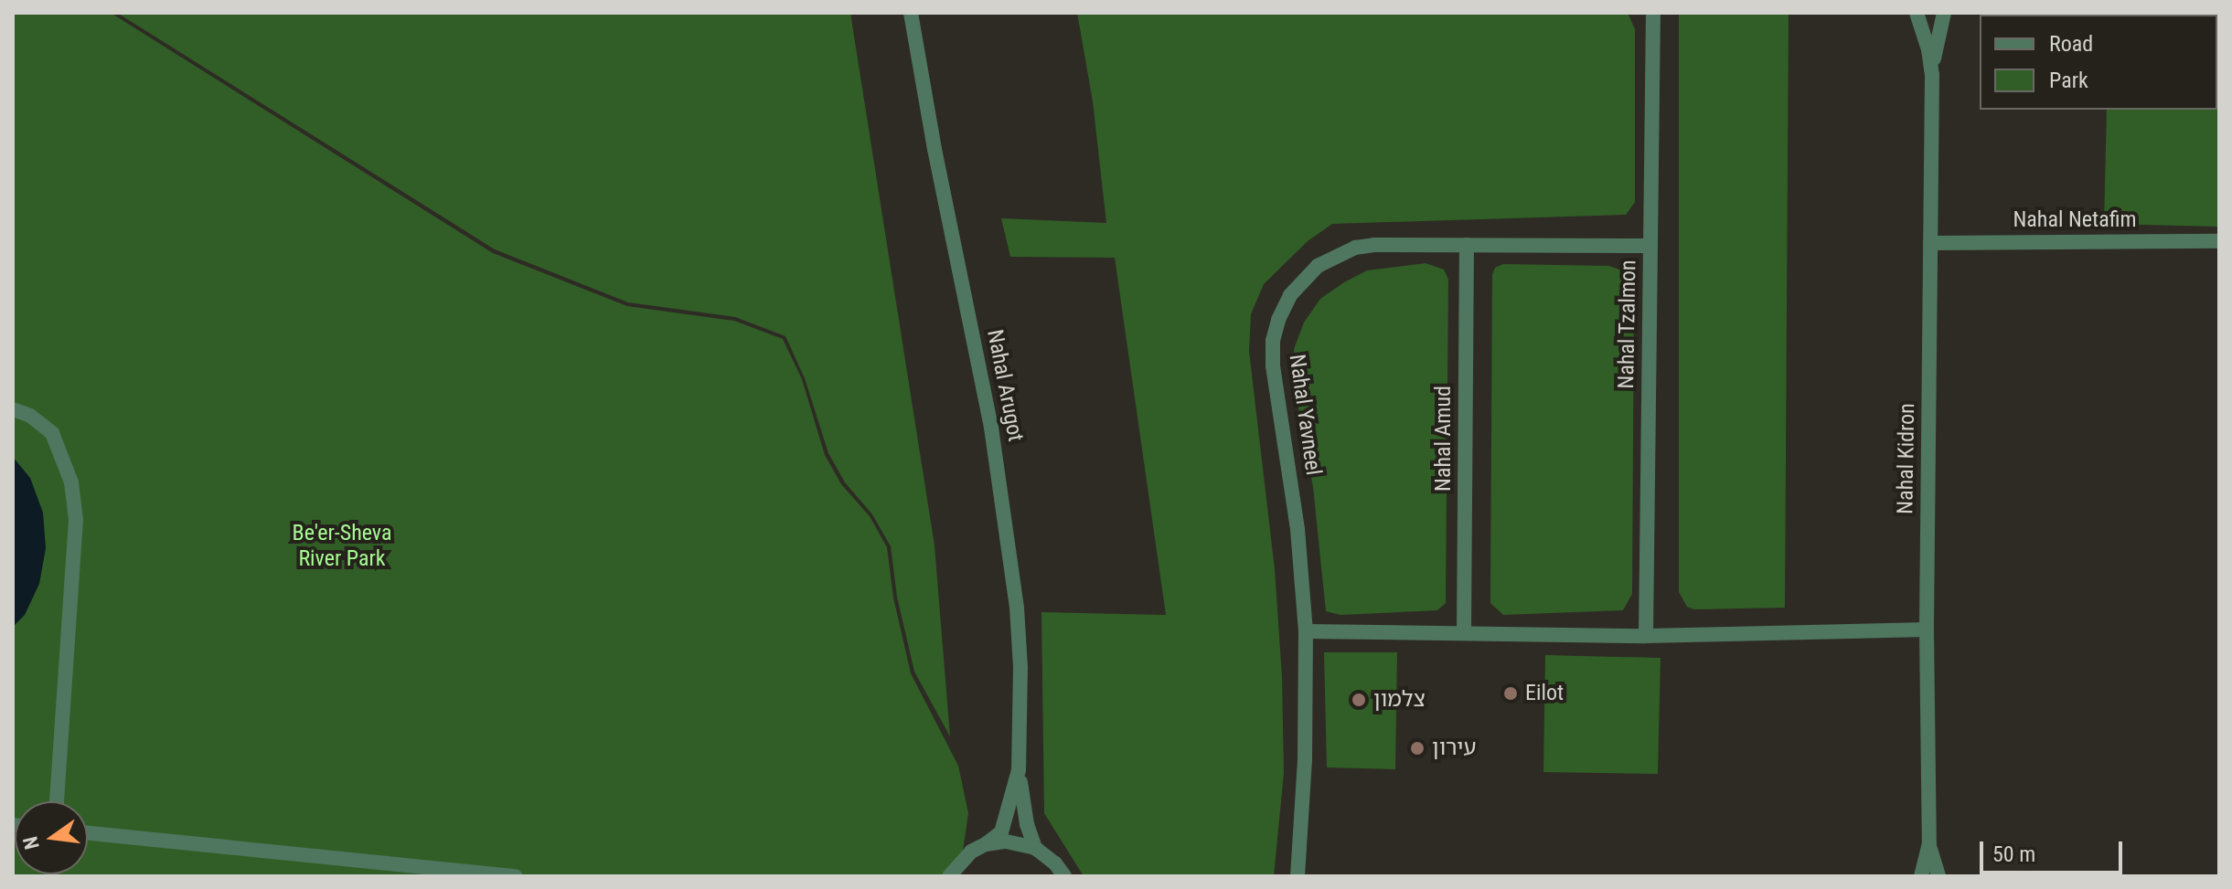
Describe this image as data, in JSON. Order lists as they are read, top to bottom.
{
  "streets": {
    "street": [
      "Nahal Netafim",
      "Nahal Tzalmon",
      "Nahal Arugot",
      "Nahal Yavneel",
      "Nahal Amud",
      "Nahal Kidron"
    ]
  },
  "crossings": [
    ["Nahal Netafim", "Nahal Kidron"],
    ["Nahal Tzalmon", "Nahal Yavneel"],
    ["Nahal Yavneel", "Nahal Amud"]
  ],
  "parks": ["Be'er-Sheva River Park"],
  "places": ["Eilot", "צלמון", "עירון"],
  "legend": ["Road", "Park"],
  "scale_bar": "50 m",
  "north": "left"
}
